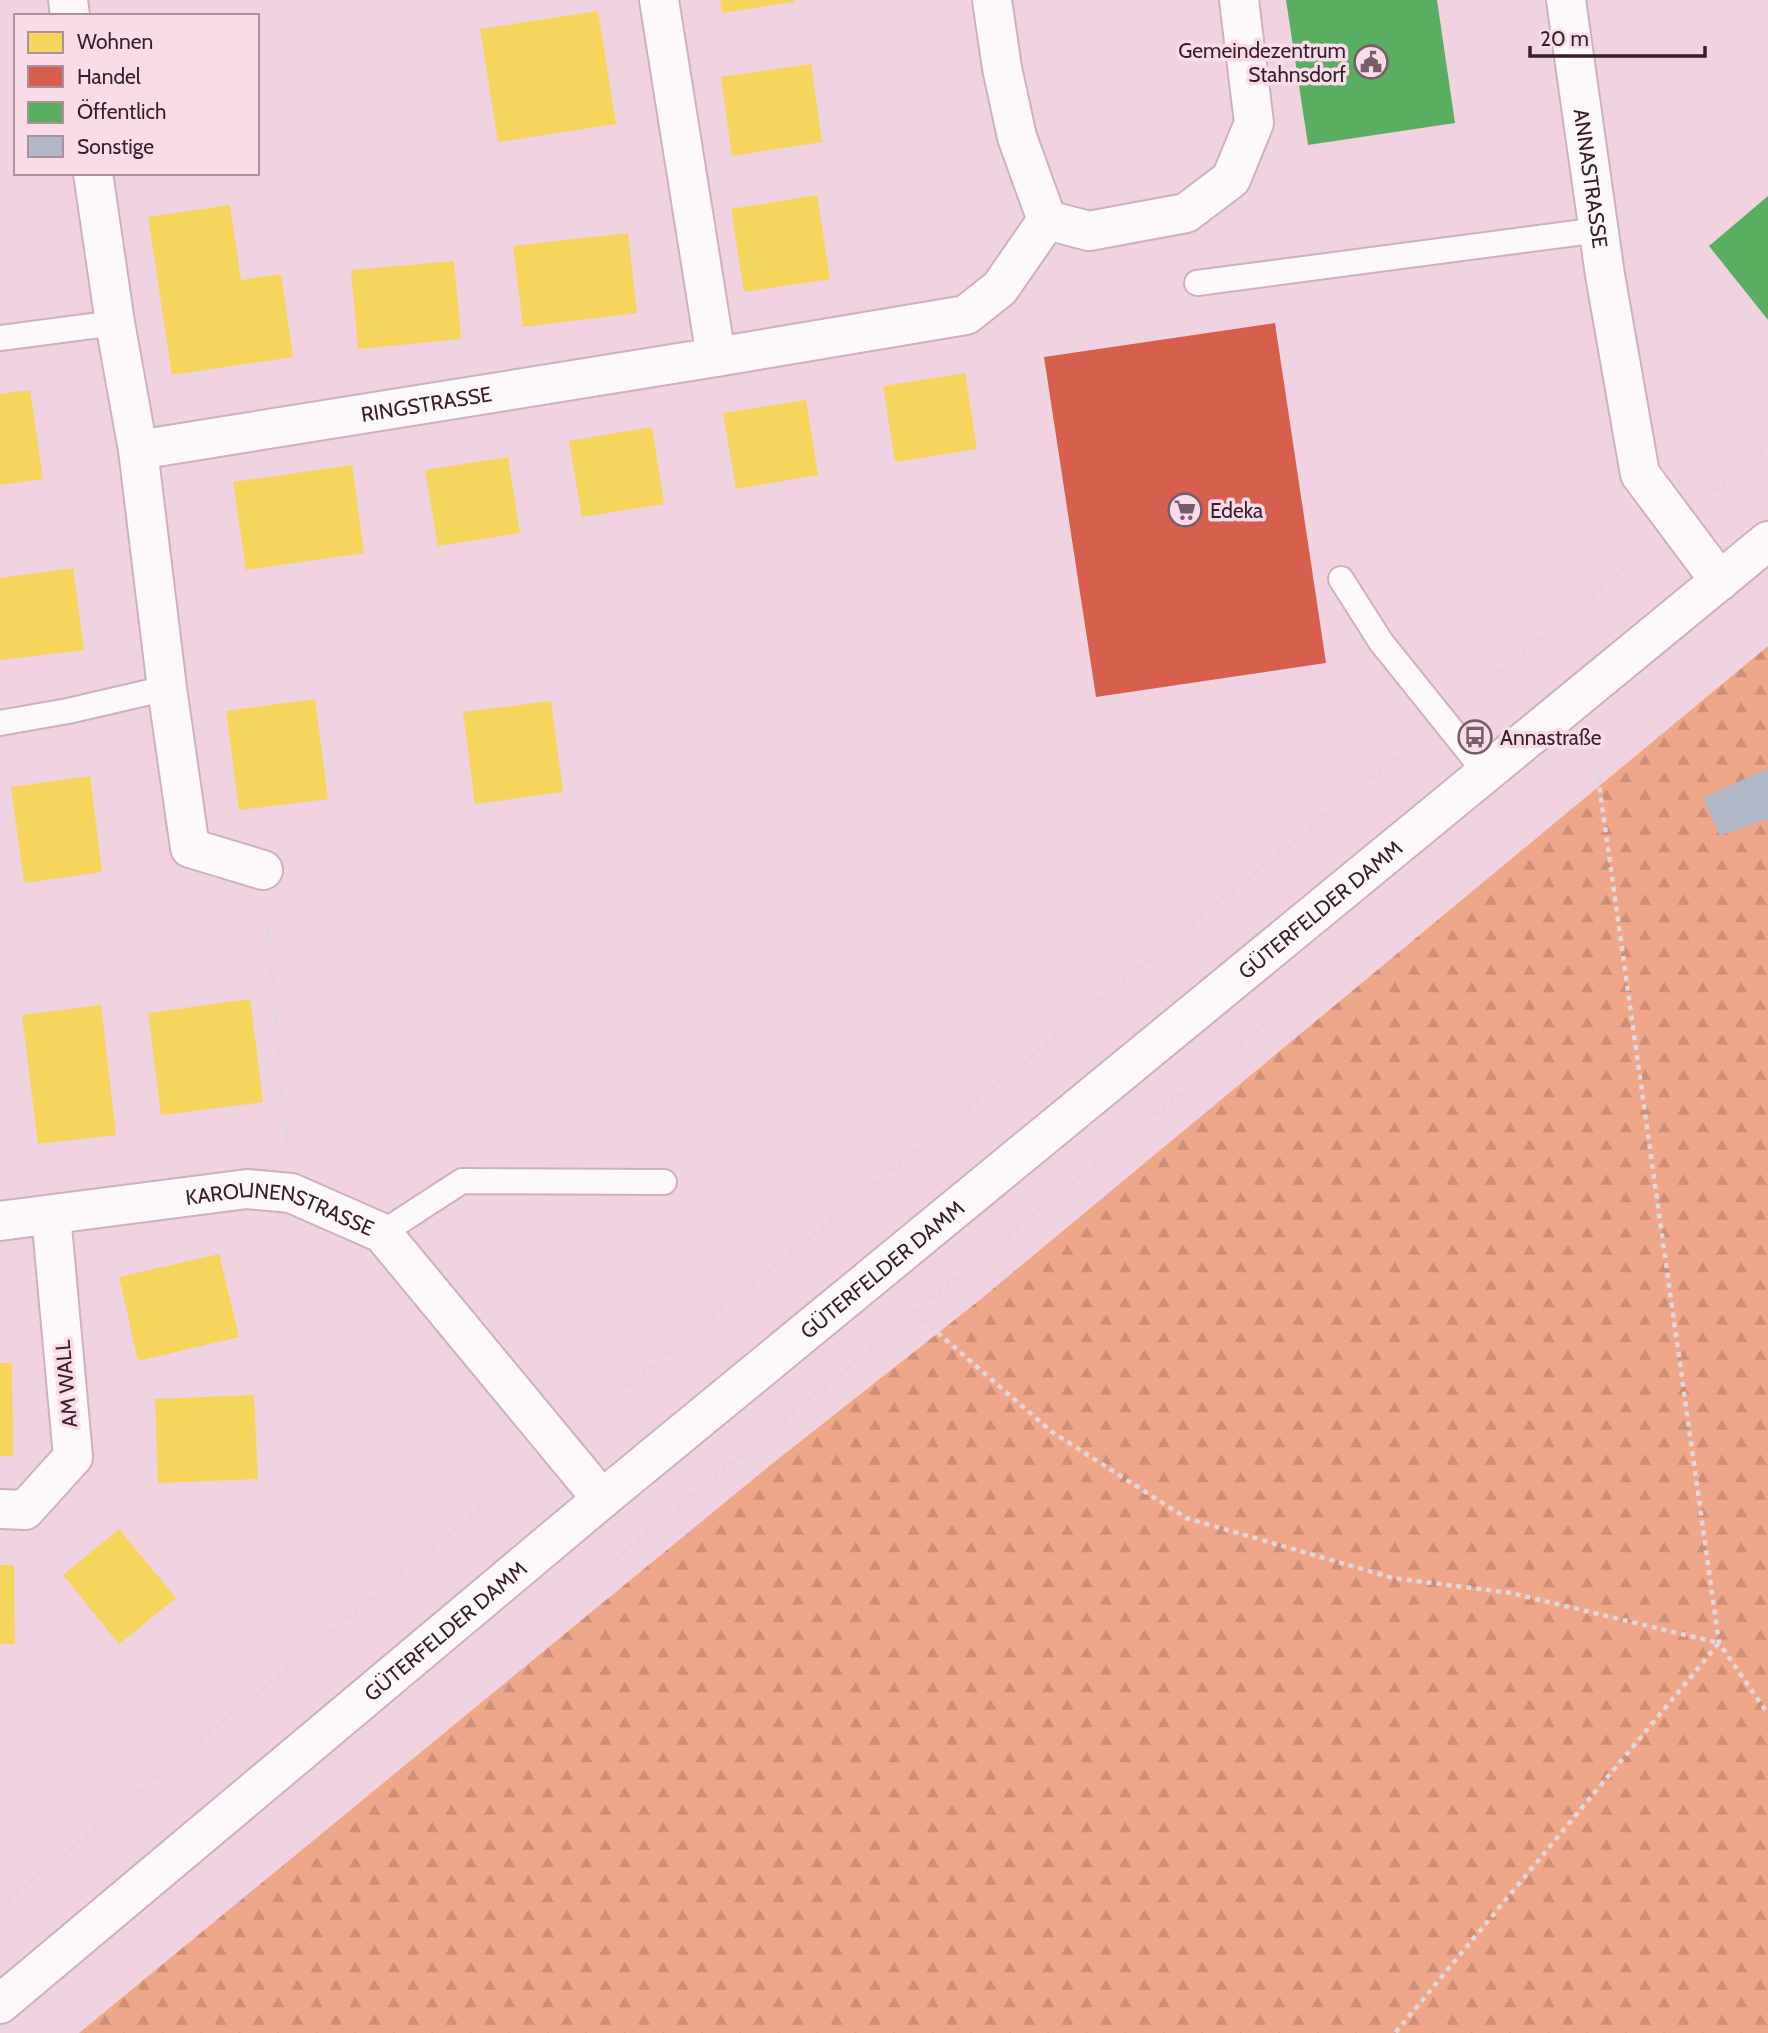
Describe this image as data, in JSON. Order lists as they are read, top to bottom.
{
  "streets": {
    "street": [
      "ANNASTRASSE",
      "RINGSTRASSE",
      "GÜTERFELDER DAMM",
      "KAROLINENSTRASSE",
      "AM WALL"
    ]
  },
  "crossings": [
    ["ANNASTRASSE", "GÜTERFELDER DAMM"],
    ["GÜTERFELDER DAMM", "KAROLINENSTRASSE"],
    ["KAROLINENSTRASSE", "AM WALL"]
  ],
  "places": {
    "public building": ["Gemeindezentrum Stahnsdorf"],
    "supermarket": ["Edeka"],
    "bus stop": ["Annastraße"]
  },
  "legend": [
    "Wohnen",
    "Handel",
    "Öffentlich",
    "Sonstige"
  ],
  "scale_bar": "20 m"
}
